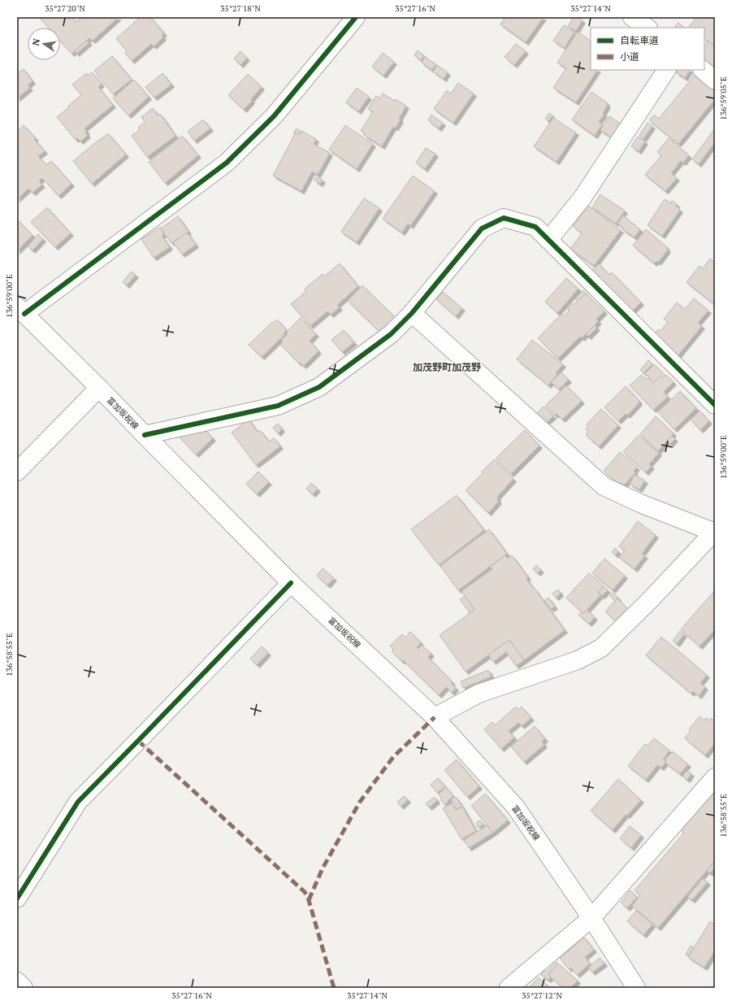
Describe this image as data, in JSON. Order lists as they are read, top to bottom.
{
  "streets": {
    "street": ["富加坂祝線"]
  },
  "districts": ["加茂野町加茂野"],
  "legend": ["自転車道", "小道"],
  "north": "left",
  "coordinates": [
    "35°27'20\"N",
    "35°27'18\"N",
    "35°27'16\"N",
    "35°27'14\"N",
    "136°59'05\"E",
    "136°59'00\"E",
    "136°58'55\"E",
    "35°27'12\"N"
  ]
}
